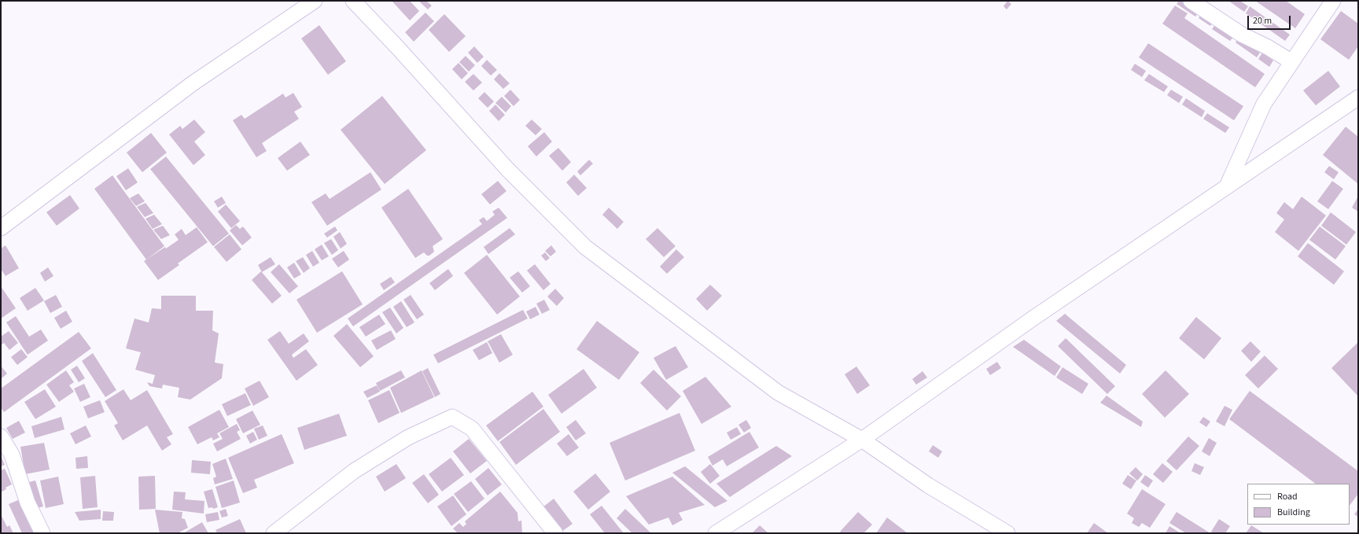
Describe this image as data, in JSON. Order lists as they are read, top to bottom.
{
  "legend": ["Road", "Building"],
  "scale_bar": "20 m"
}
